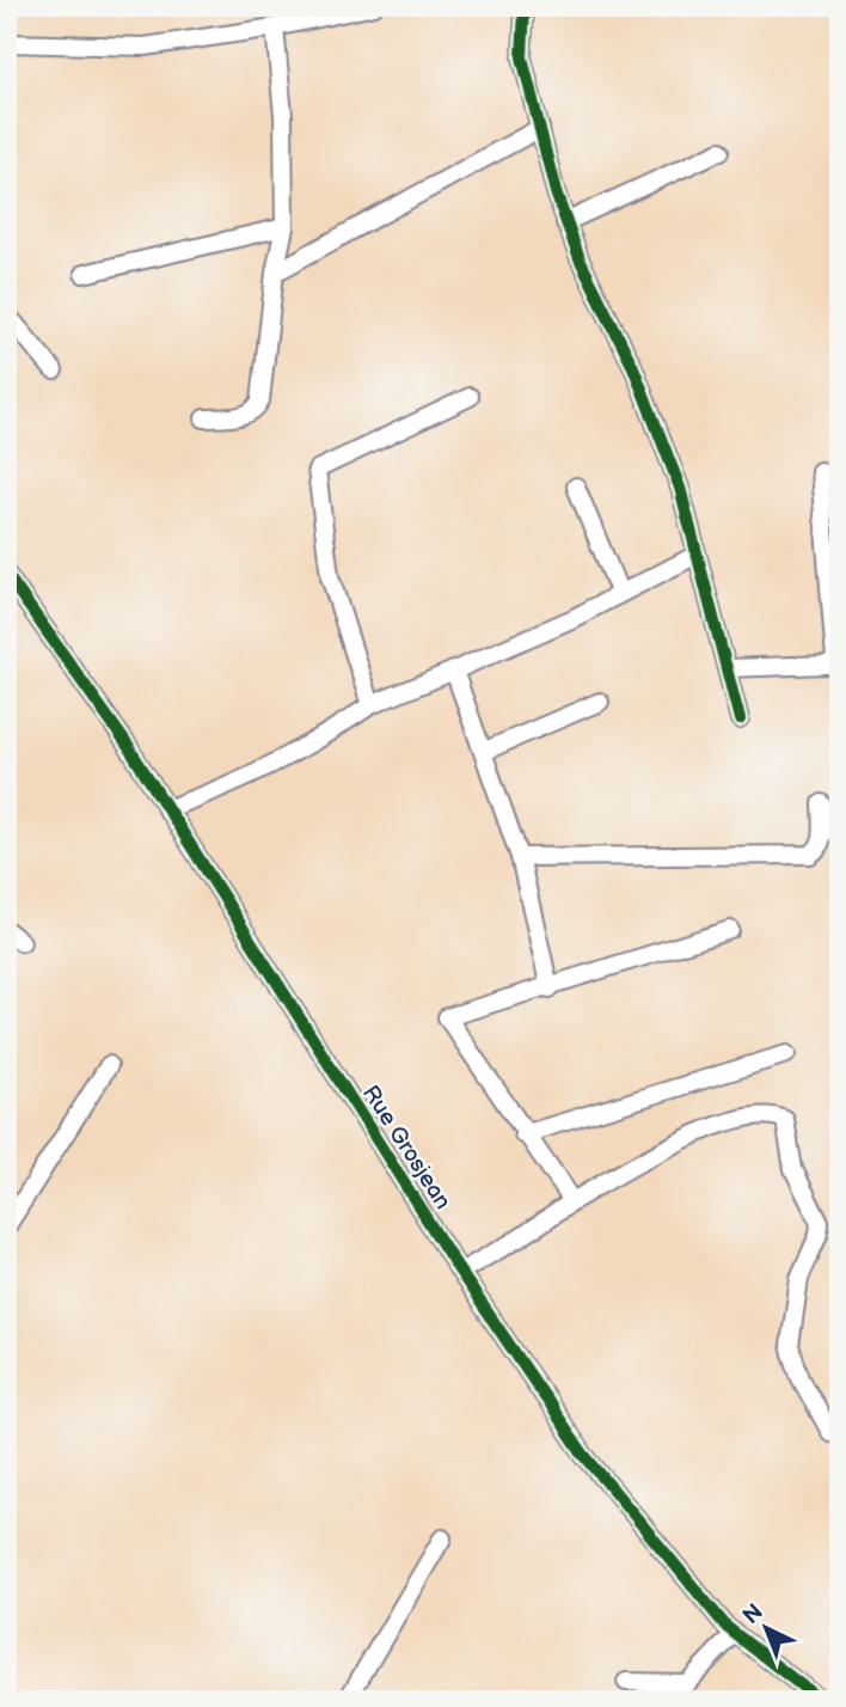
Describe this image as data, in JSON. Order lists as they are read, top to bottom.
{
  "streets": {
    "street": ["Rue Grosjean"]
  },
  "north": "top left"
}
